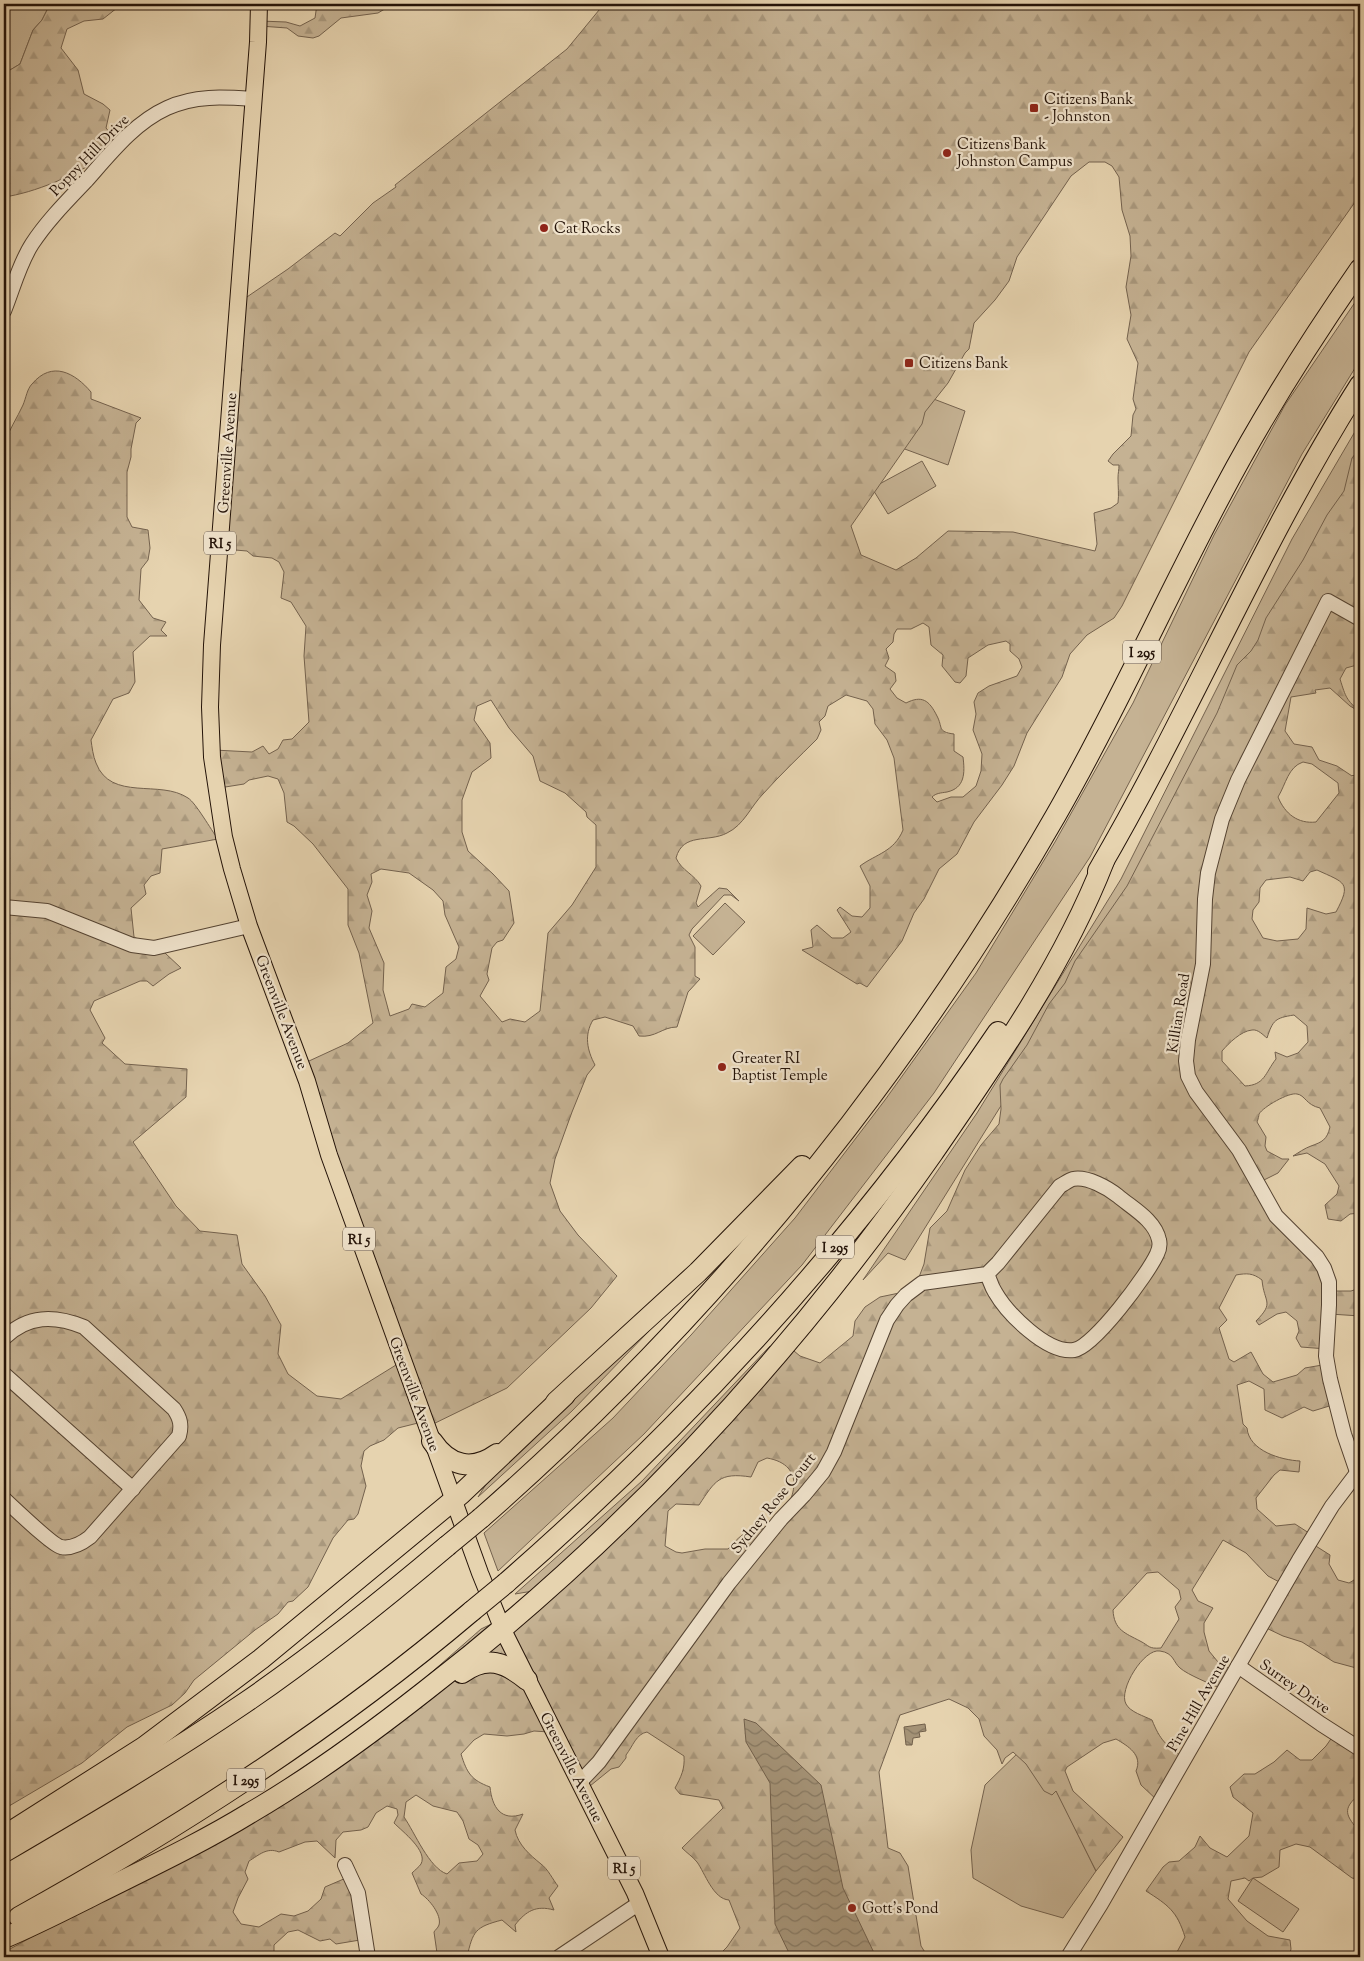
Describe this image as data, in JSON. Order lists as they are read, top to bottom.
{
  "streets": {
    "highway": ["I 295"],
    "main road": ["Greenville Avenue", "RI 5"],
    "street": [
      "Poppy Hill Drive",
      "Killian Road",
      "Sydney Rose Court",
      "Surrey Drive",
      "Pine Hill Avenue"
    ]
  },
  "crossings": [
    ["Poppy Hill Drive", "Greenville Avenue"],
    ["Greenville Avenue", "Sydney Rose Court"],
    ["Killian Road", "Pine Hill Avenue"],
    ["Surrey Drive", "Pine Hill Avenue"]
  ],
  "places": {
    "transit": ["Citizens Bank - Johnston", "Citizens Bank"],
    "other": [
      "Citizens Bank Johnston Campus",
      "Cat Rocks",
      "Greater RI Baptist Temple",
      "Gott's Pond"
    ]
  }
}
